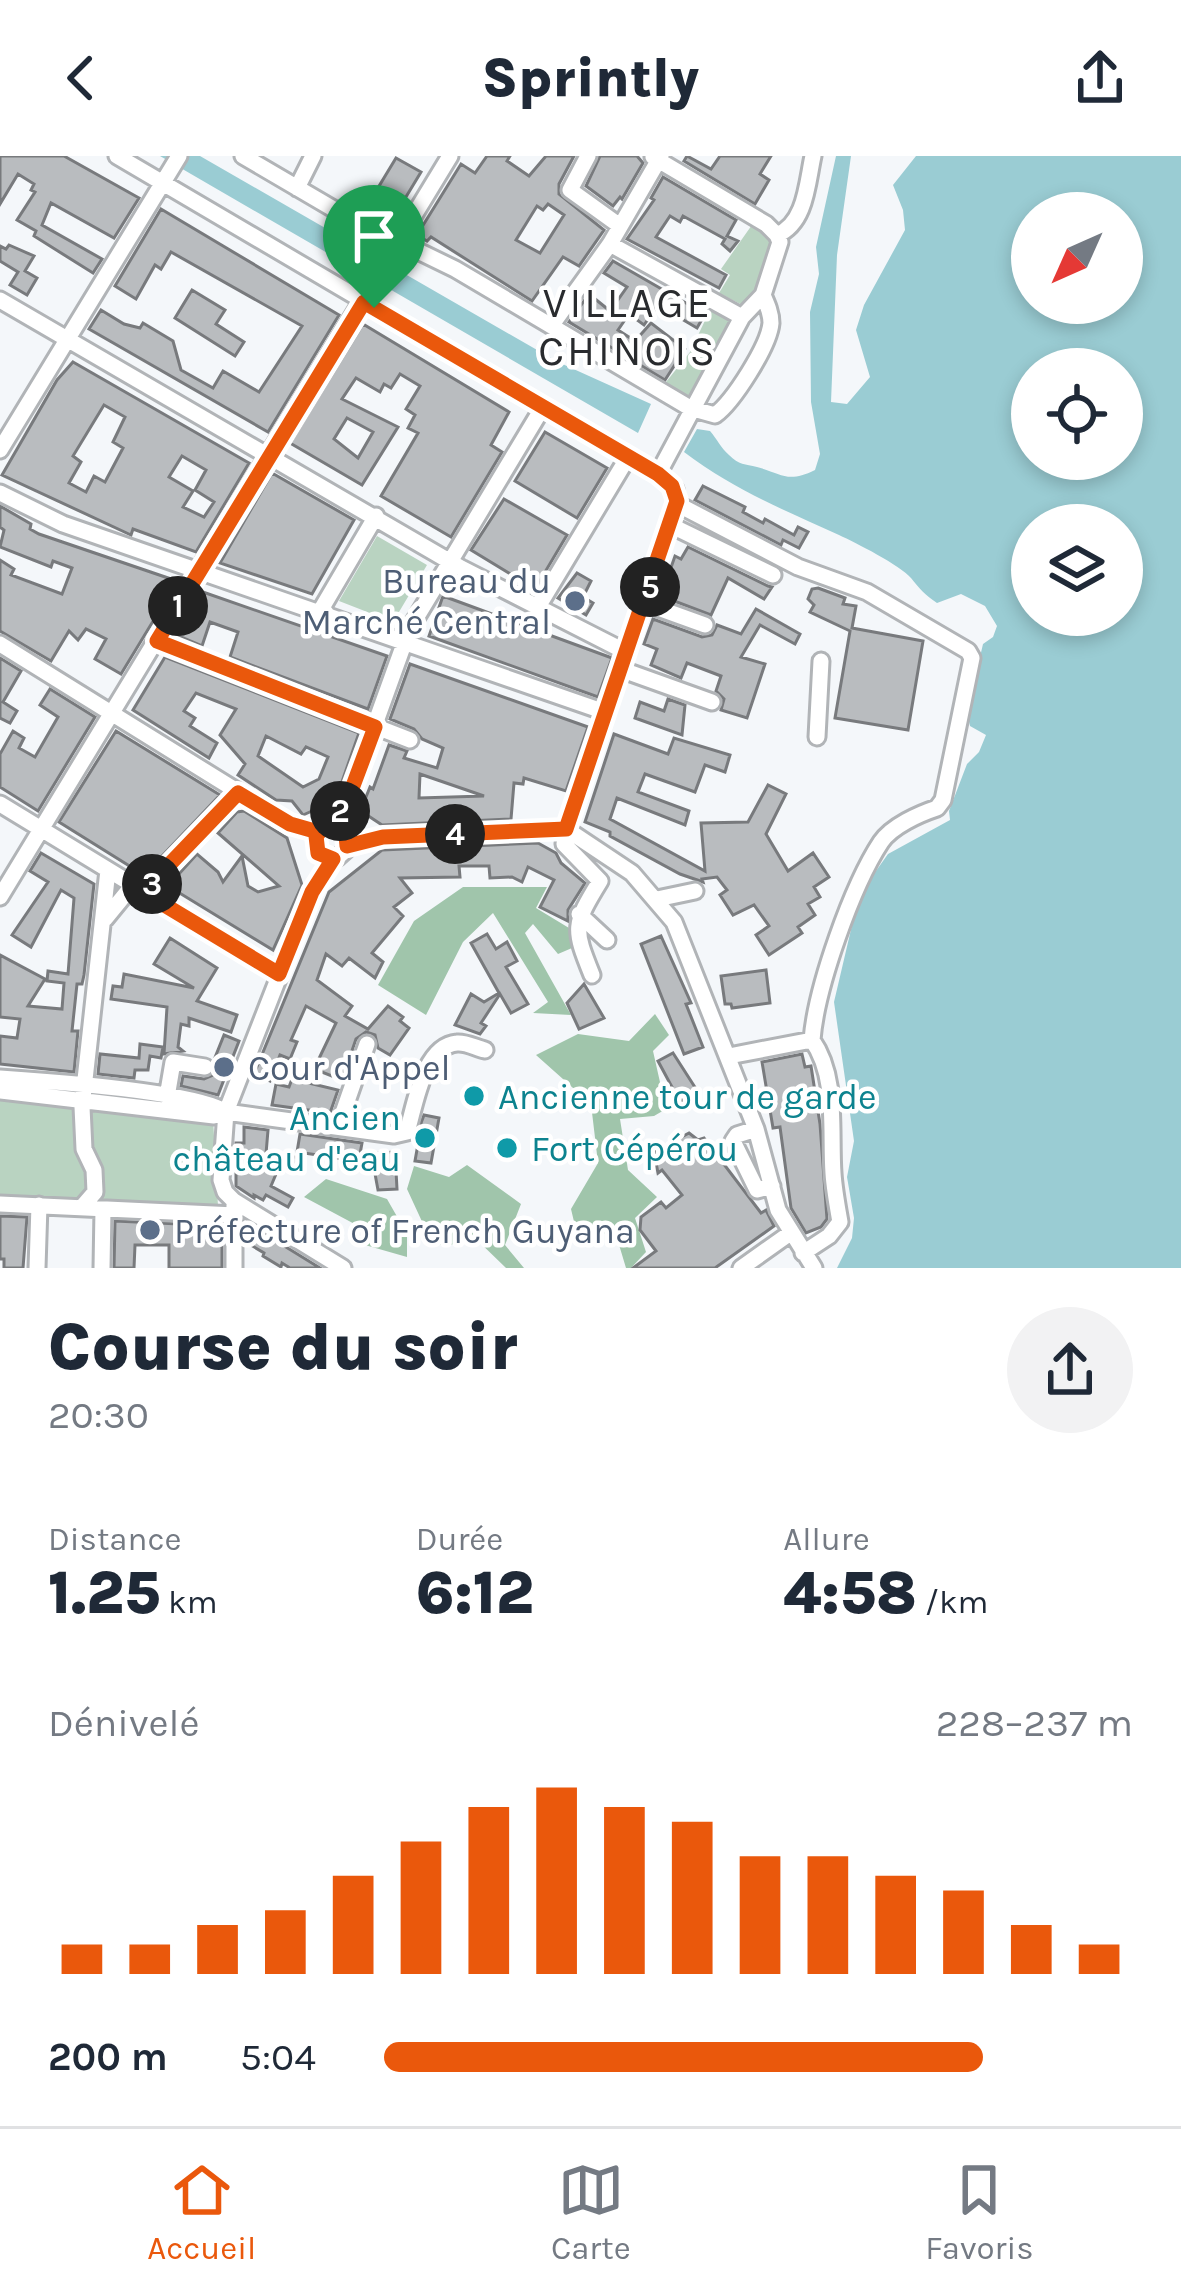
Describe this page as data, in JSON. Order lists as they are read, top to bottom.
{
  "districts": ["VILLAGE CHINOIS"],
  "places": [
    "Bureau du Marché Central",
    "Cour d'Appel",
    "Ancienne tour de garde",
    "Ancien château d'eau",
    "Fort Cépérou",
    "Préfecture of French Guyana"
  ],
  "north": "bottom left",
  "page": {
    "header": "Sprintly",
    "pins": [
      "5",
      "1",
      "2",
      "4",
      "3"
    ],
    "heading": ["Course du soir", "20:30"],
    "stats": [
      ["Distance", "1.25 km"],
      ["Durée", "6:12"],
      ["Allure", "4:58 /km"]
    ],
    "chart": ["Dénivelé", "228–237 m"],
    "list": [
      {
        "name": "200 m",
        "note": "5:04"
      }
    ],
    "tabs": ["Accueil", "Carte", "Favoris"]
  }
}
